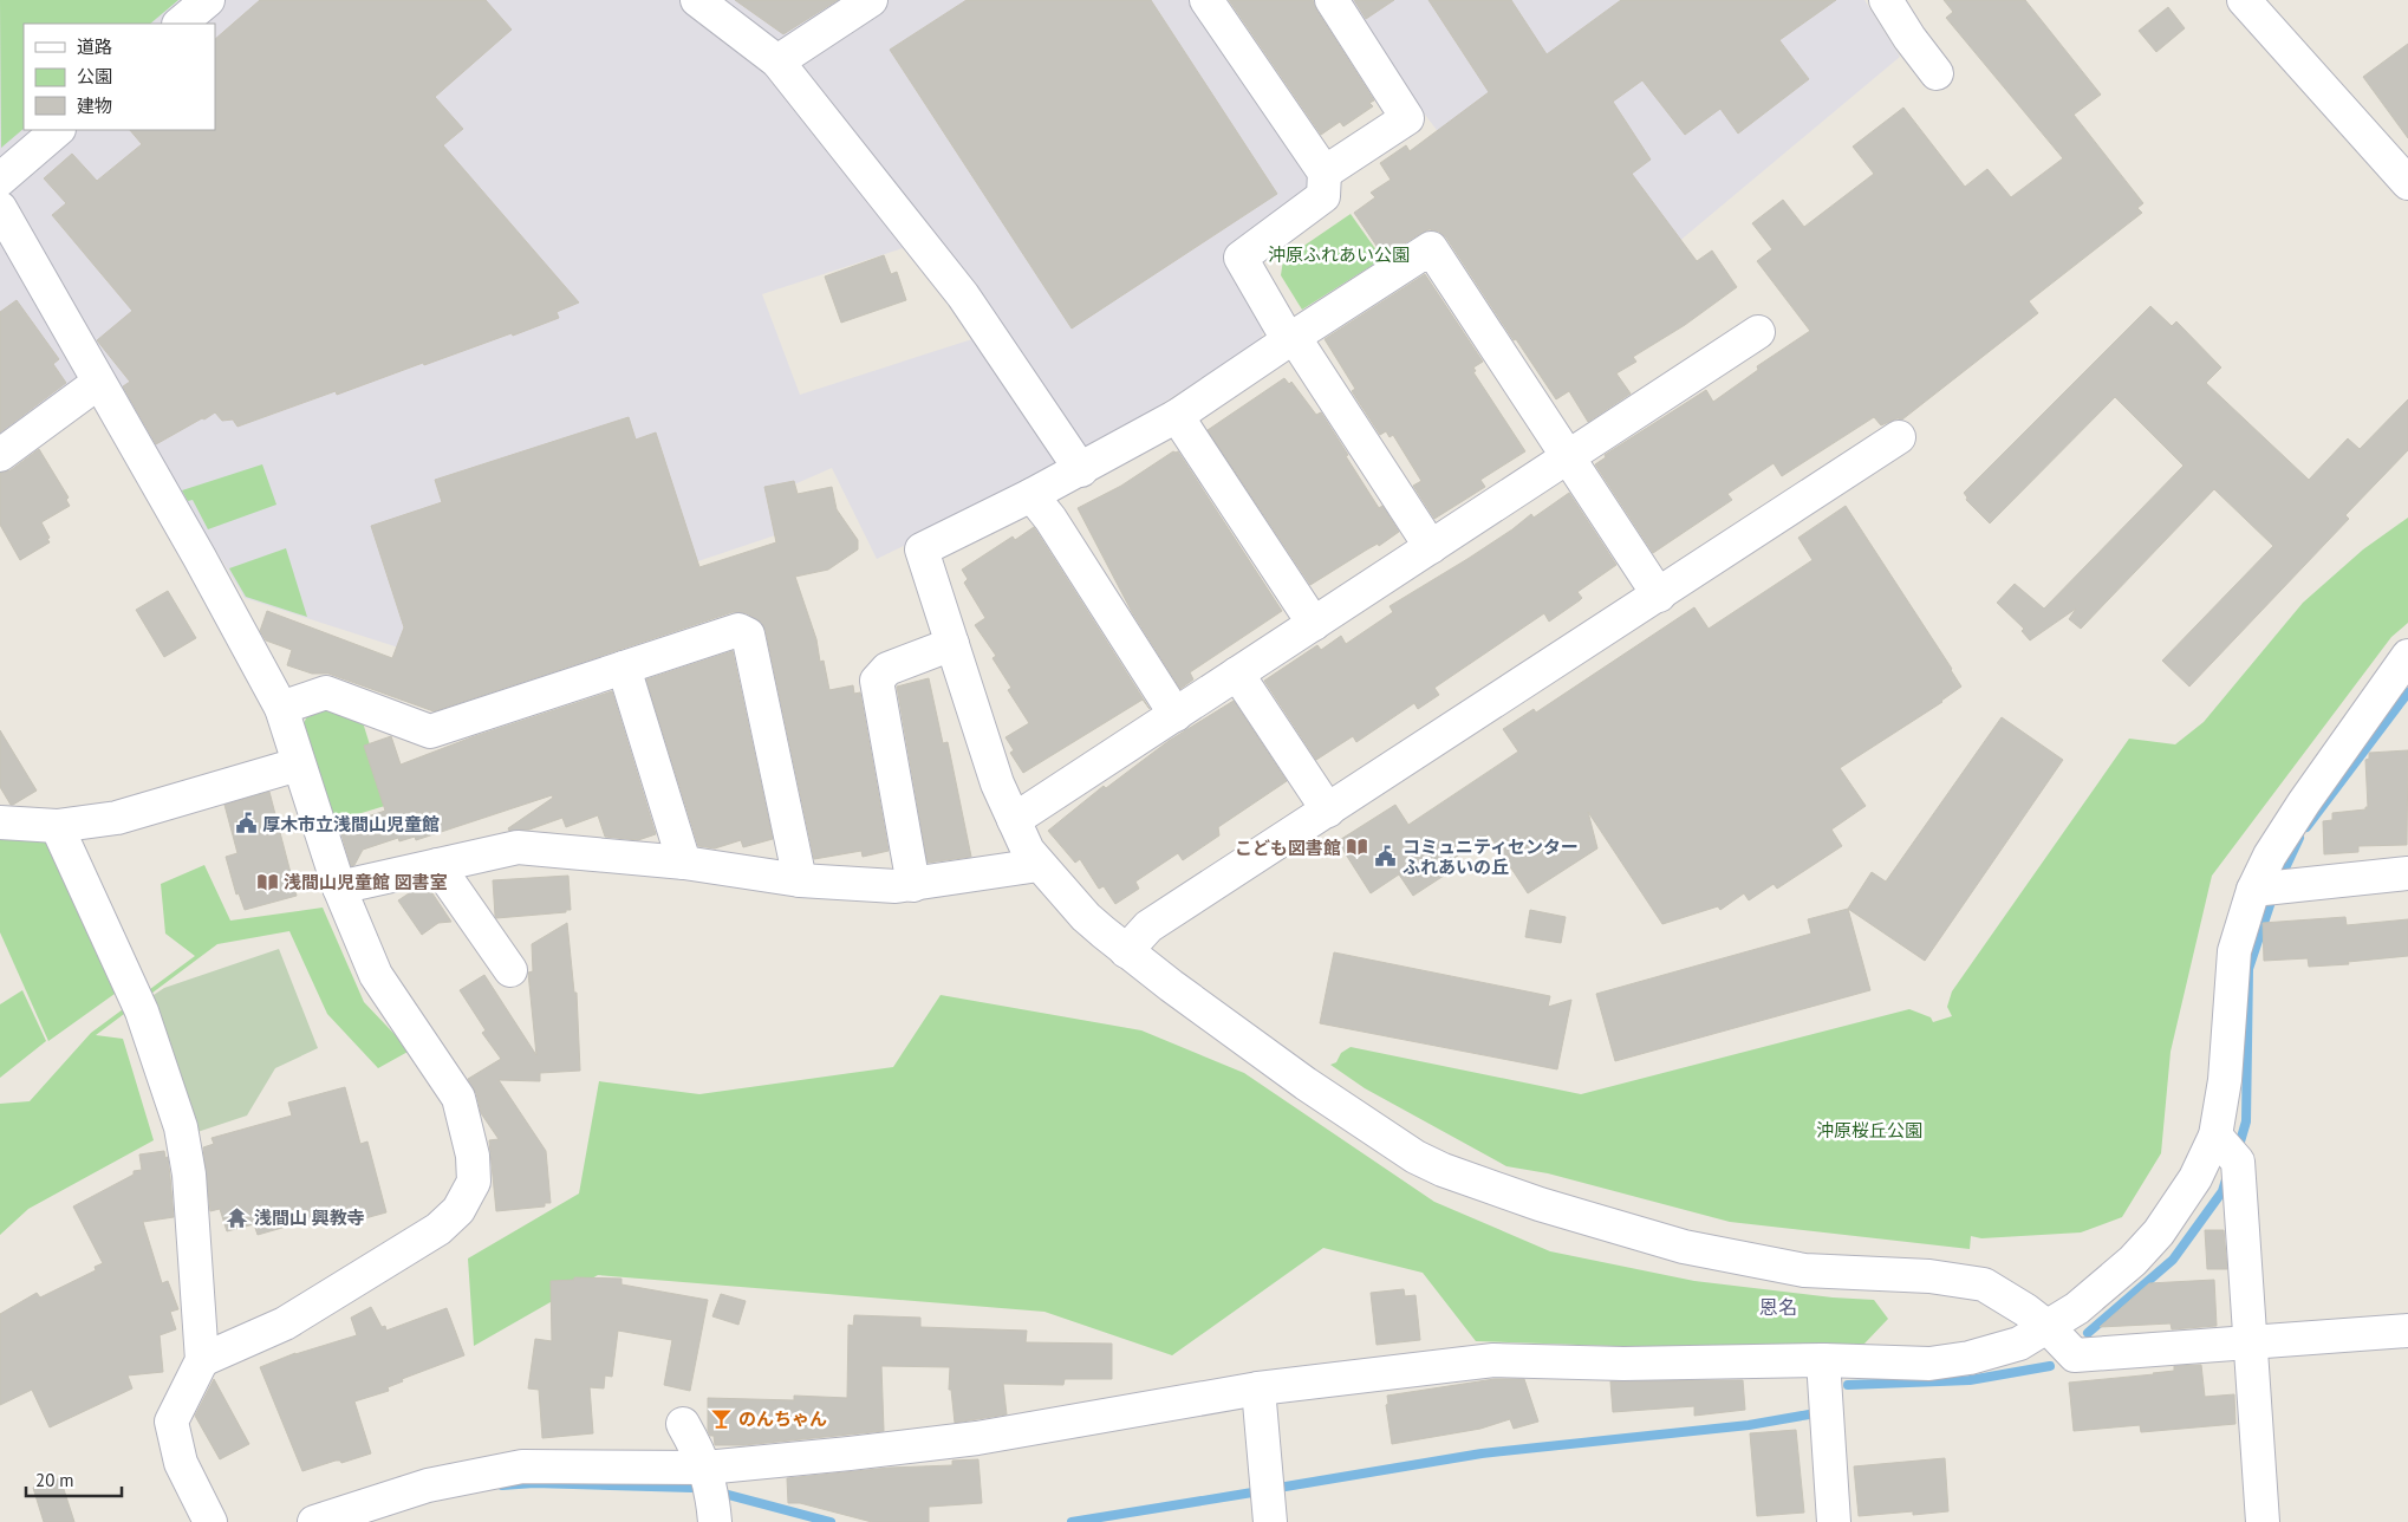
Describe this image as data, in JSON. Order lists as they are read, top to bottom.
{
  "districts": ["恩名"],
  "parks": ["沖原ふれあい公園", "沖原桜丘公園"],
  "places": {
    "public building": ["厚木市立浅間山児童館", "コミュニティセンター ふれあいの丘"],
    "library": ["こども図書館", "浅間山児童館 図書室"],
    "temple": ["浅間山 興教寺"],
    "bar": ["のんちゃん"]
  },
  "legend": ["道路", "公園", "建物"],
  "scale_bar": "20 m"
}
